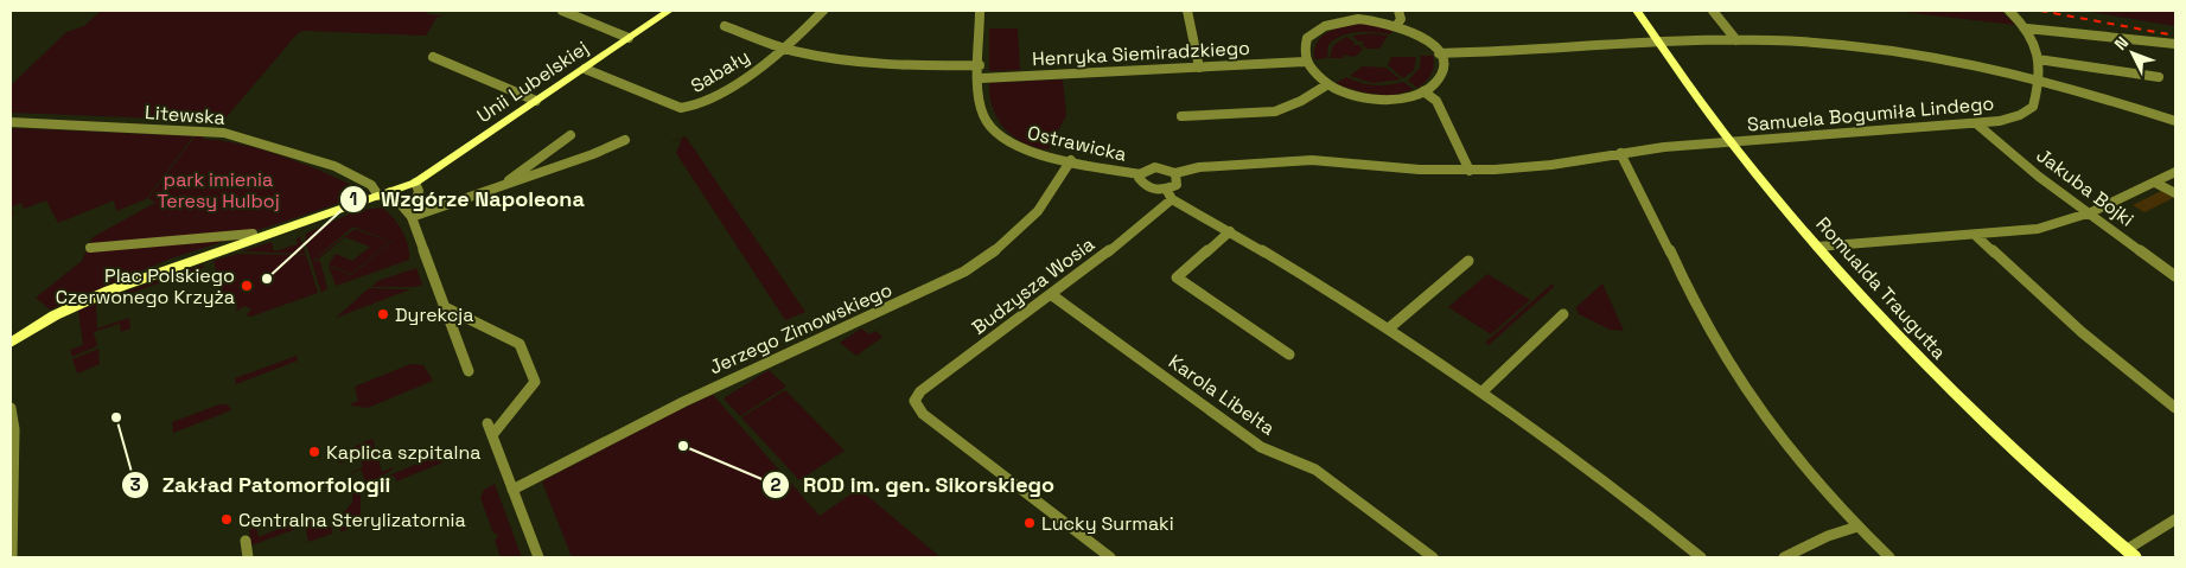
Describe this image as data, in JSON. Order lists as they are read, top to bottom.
{
  "streets": {
    "street": [
      "Henryka Siemiradzkiego",
      "Sabały",
      "Unii Lubelskiej",
      "Samuela Bogumiła Lindego",
      "Litewska",
      "Ostrawicka",
      "Jakuba Bojki",
      "Budzysza Wosia",
      "Romualda Traugutta",
      "Jerzego Zimowskiego",
      "Karola Libelta"
    ]
  },
  "crossings": [
    ["Henryka Siemiradzkiego", "Ostrawicka"],
    ["Sabały", "Unii Lubelskiej"],
    ["Unii Lubelskiej", "Litewska"],
    ["Samuela Bogumiła Lindego", "Jakuba Bojki"],
    ["Samuela Bogumiła Lindego", "Romualda Traugutta"],
    ["Ostrawicka", "Jerzego Zimowskiego"],
    ["Budzysza Wosia", "Karola Libelta"]
  ],
  "parks": ["park imienia Teresy Hulboj"],
  "places": [
    "Wzgórze Napoleona",
    "Plac Polskiego Czerwonego Krzyża",
    "Dyrekcja",
    "Zakład Patomorfologii",
    "ROD im. gen. Sikorskiego",
    "Kaplica szpitalna",
    "Centralna Sterylizatornia",
    "Lucky Surmaki"
  ],
  "north": "top left"
}
